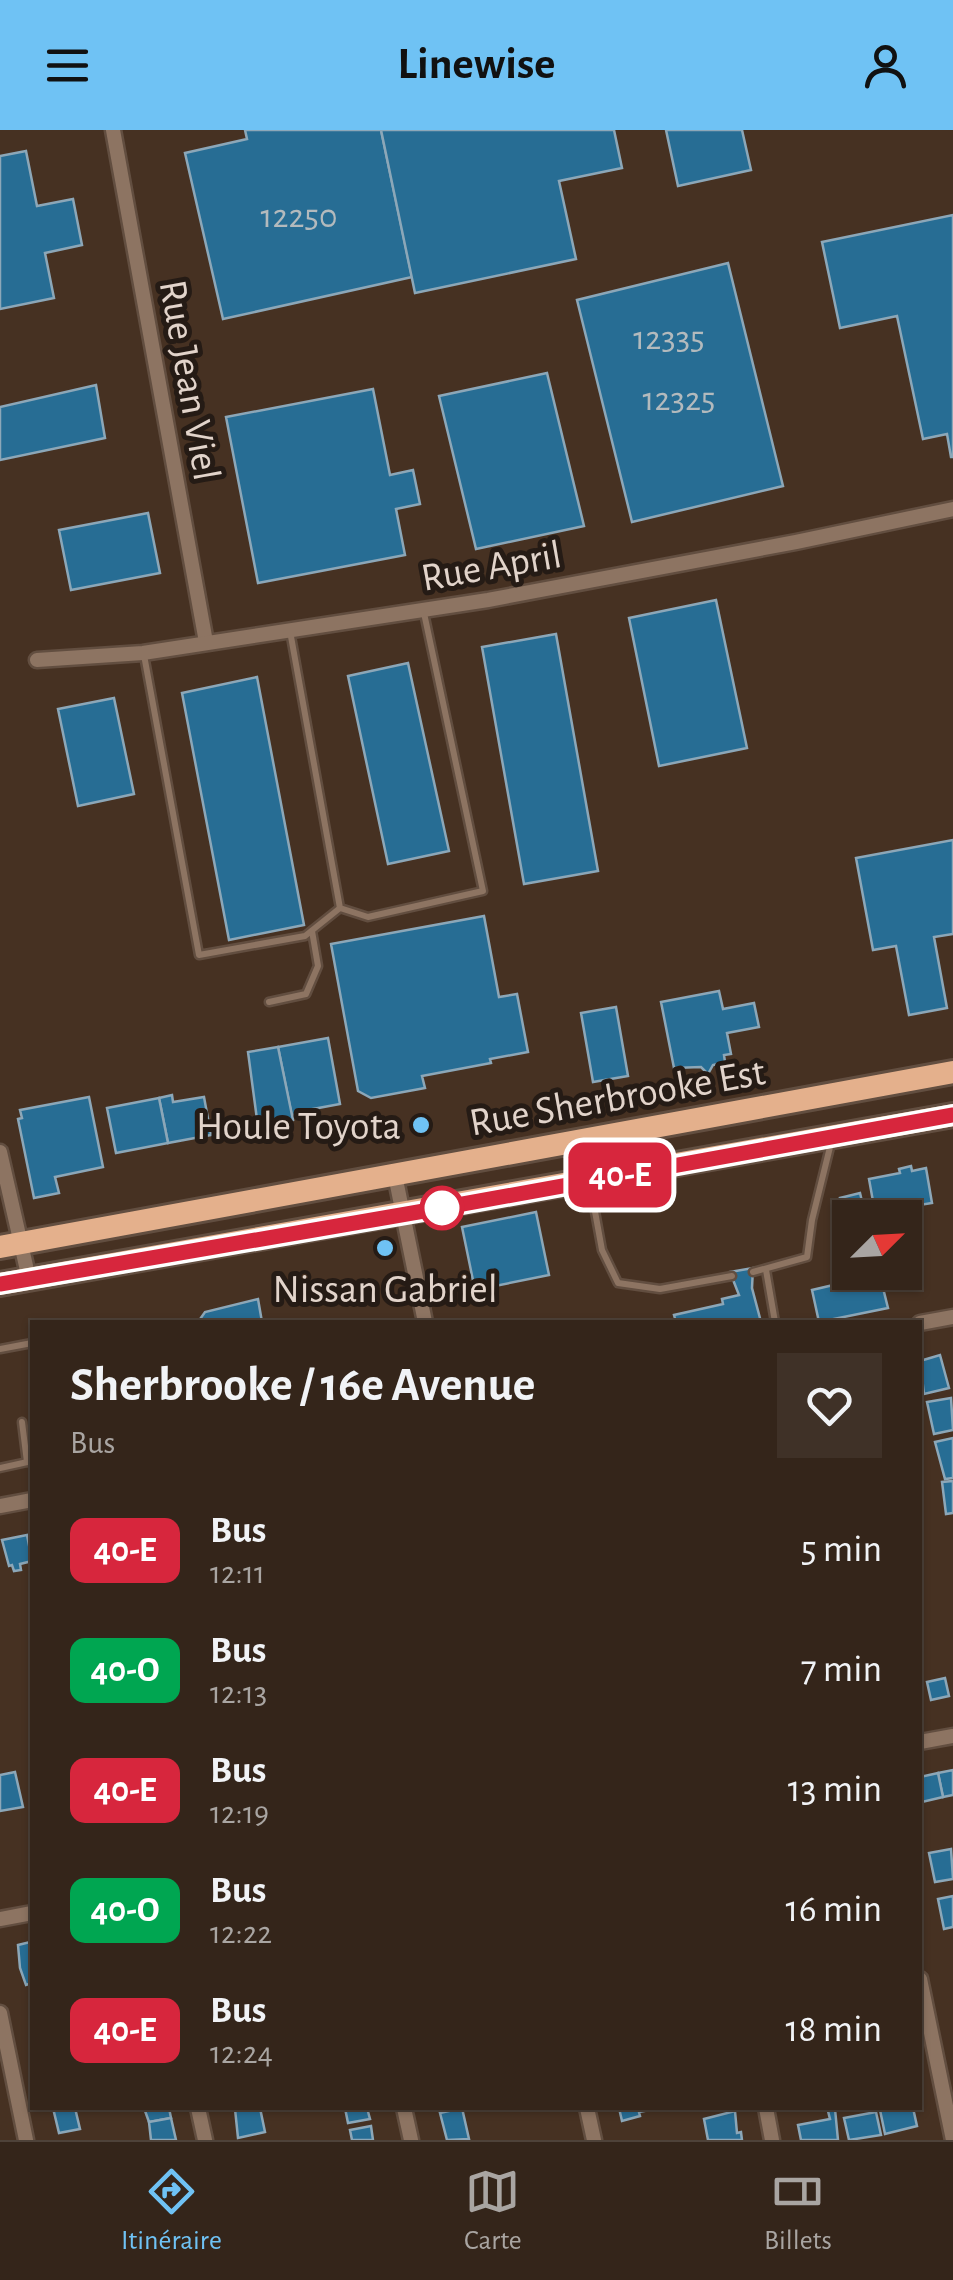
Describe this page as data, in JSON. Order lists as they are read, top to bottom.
{
  "streets": {
    "main road": ["Rue Sherbrooke Est"],
    "street": ["Rue Jean Viel", "Rue April"]
  },
  "crossings": [
    ["Rue Jean Viel", "Rue April"]
  ],
  "places": ["Houle Toyota", "Nissan Gabriel"],
  "lines": ["bus line 40-E"],
  "house_numbers": ["12250", "12335", "12325"],
  "north": "top right",
  "page": {
    "header": "Linewise",
    "on_map": "40-E",
    "heading": ["Sherbrooke / 16e Avenue", "Bus"],
    "list": [
      {
        "mark": "40-E",
        "name": "Bus",
        "note": "12:11",
        "value": "5 min"
      },
      {
        "mark": "40-O",
        "name": "Bus",
        "note": "12:13",
        "value": "7 min"
      },
      {
        "mark": "40-E",
        "name": "Bus",
        "note": "12:19",
        "value": "13 min"
      },
      {
        "mark": "40-O",
        "name": "Bus",
        "note": "12:22",
        "value": "16 min"
      },
      {
        "mark": "40-E",
        "name": "Bus",
        "note": "12:24",
        "value": "18 min"
      }
    ],
    "tabs": ["Itinéraire", "Carte", "Billets"]
  }
}
